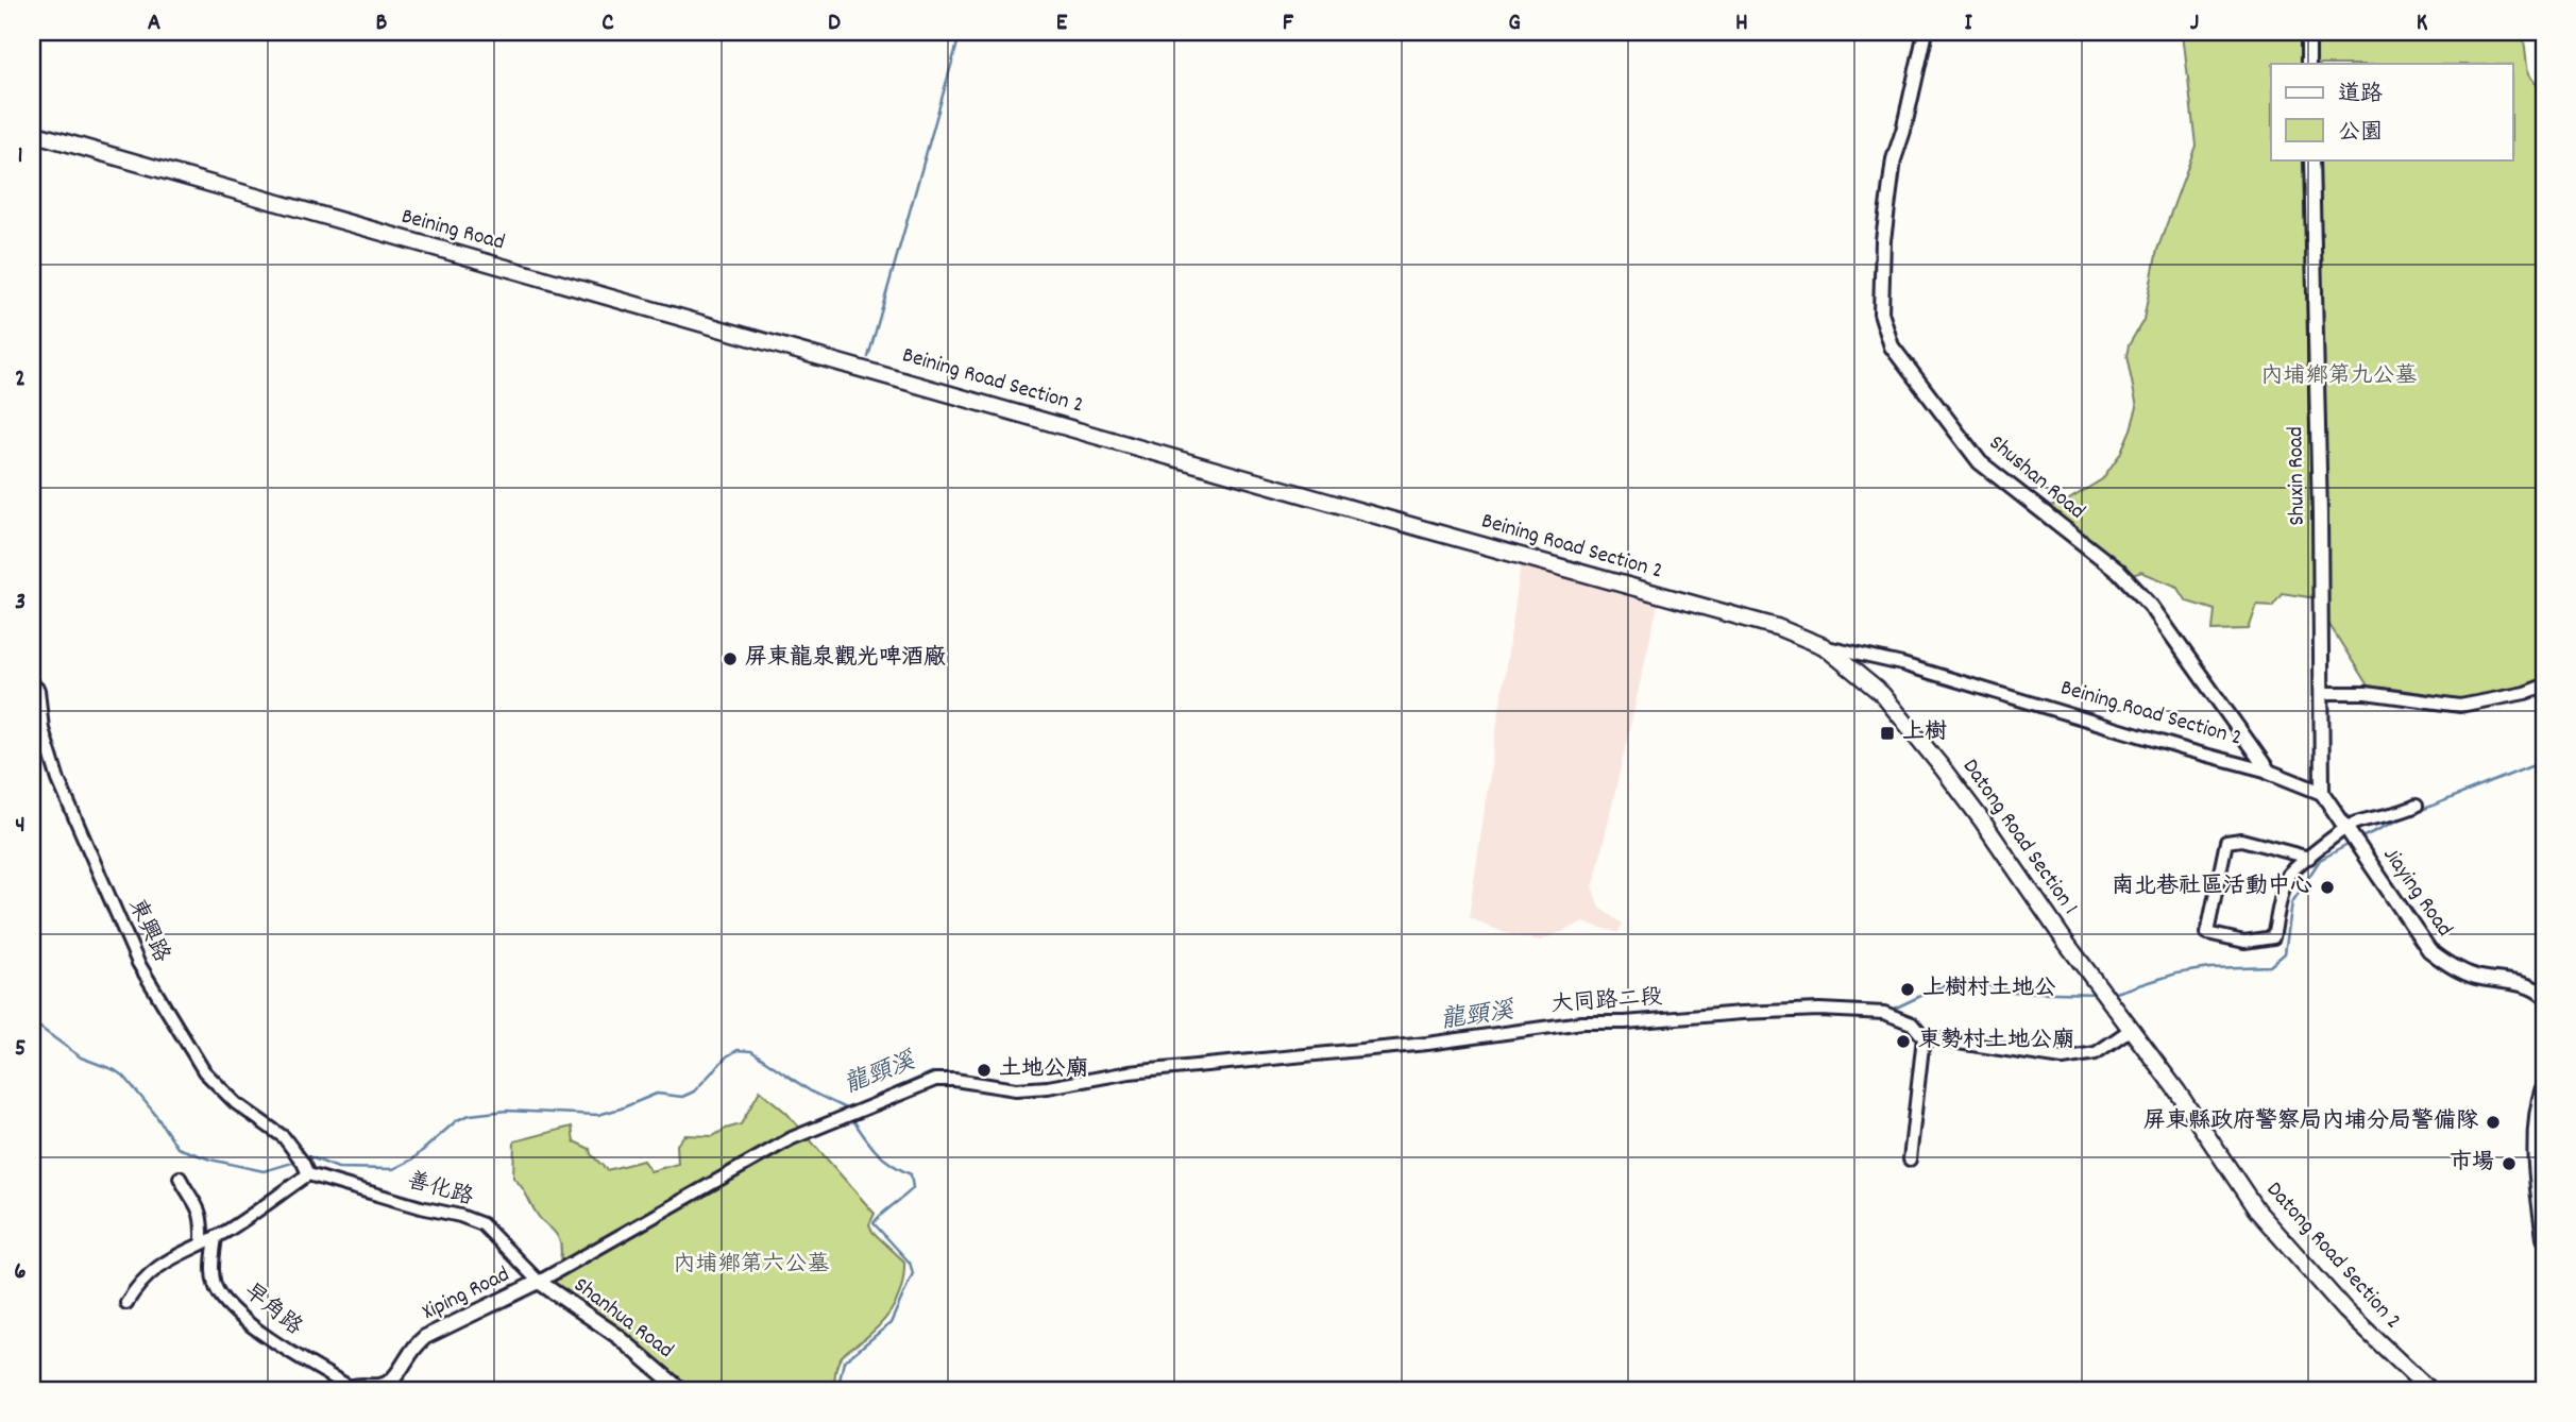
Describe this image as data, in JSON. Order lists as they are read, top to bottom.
{
  "streets": {
    "main road": [
      "Beining Road",
      "Beining Road Section 2",
      "Datong Road Section 1",
      "Datong Road Section 2"
    ],
    "street": [
      "Shuxin Road",
      "Shushan Road",
      "Jiaying Road",
      "東興路",
      "大同路二段",
      "善化路",
      "Xiping Road",
      "早角路",
      "Shanhua Road"
    ]
  },
  "crossings": [
    ["Beining Road", "Beining Road Section 2"],
    ["Beining Road Section 2", "Shushan Road"],
    ["Beining Road Section 2", "Datong Road Section 1"],
    ["Shuxin Road", "Jiaying Road"],
    ["Datong Road Section 1", "Datong Road Section 2"],
    ["東興路", "善化路"],
    ["大同路二段", "善化路"],
    ["大同路二段", "Datong Road Section 2"],
    ["大同路二段", "Xiping Road"],
    ["大同路二段", "Shanhua Road"],
    ["善化路", "Xiping Road"],
    ["善化路", "Shanhua Road"],
    ["Xiping Road", "早角路"],
    ["Xiping Road", "Shanhua Road"]
  ],
  "water": ["龍頸溪"],
  "parks": ["內埔鄉第九公墓", "內埔鄉第六公墓"],
  "places": {
    "other": [
      "屏東龍泉觀光啤酒廠",
      "南北巷社區活動中心",
      "上樹村土地公",
      "東勢村土地公廟",
      "土地公廟",
      "屏東縣政府警察局內埔分局警備隊",
      "市場"
    ],
    "transit": ["上樹"]
  },
  "legend": ["道路", "公園"],
  "grid": {
    "columns": [
      "A",
      "B",
      "C",
      "D",
      "E",
      "F",
      "G",
      "H",
      "I",
      "J",
      "K"
    ],
    "rows": [
      "1",
      "2",
      "3",
      "4",
      "5",
      "6"
    ]
  }
}
